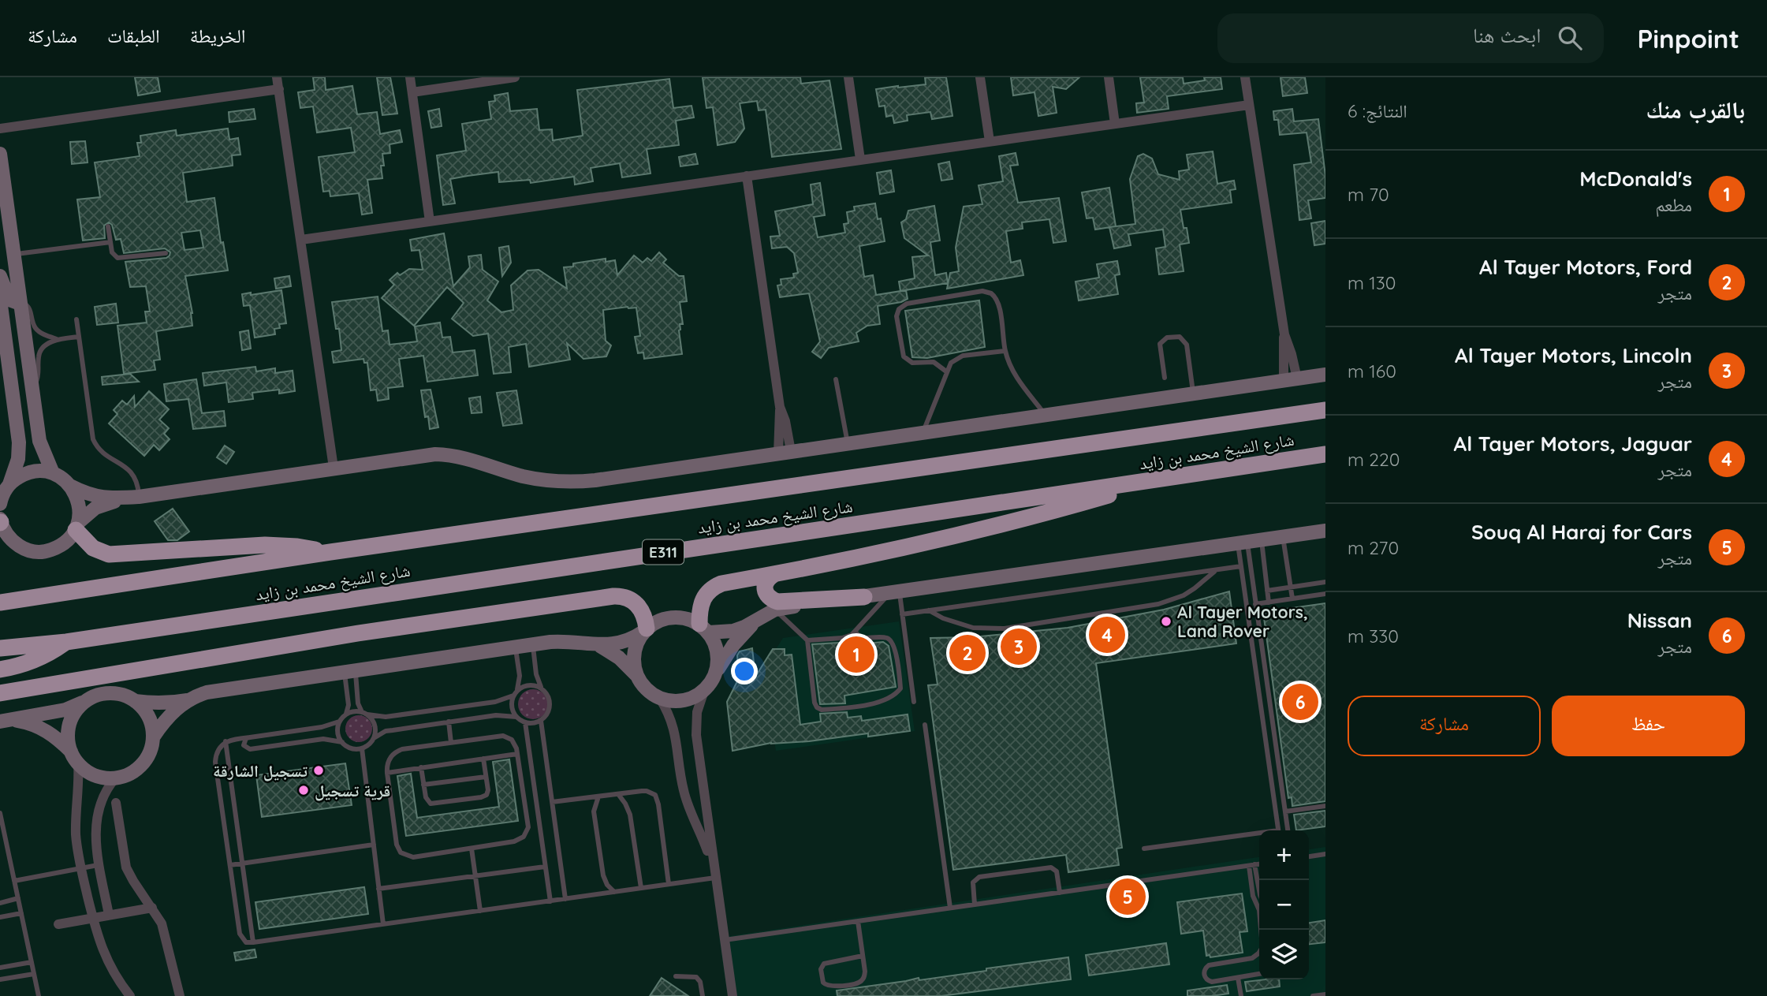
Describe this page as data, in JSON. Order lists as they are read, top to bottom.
{
  "streets": {
    "highway": ["شارع الشيخ محمد بن زايد", "E311"]
  },
  "places": ["Al Tayer Motors, Land Rover", "تسجيل الشارقة", "قرية تسجيل"],
  "page": {
    "header": "Pinpoint",
    "search": "ابحث هنا",
    "nav": ["الخريطة", "الطبقات", "مشاركة"],
    "heading": ["بالقرب منك", "النتائج: 6"],
    "list": [
      {
        "mark": "1",
        "name": "McDonald's",
        "note": "مطعم",
        "value": "70 m"
      },
      {
        "mark": "2",
        "name": "Al Tayer Motors, Ford",
        "note": "متجر",
        "value": "130 m"
      },
      {
        "mark": "3",
        "name": "Al Tayer Motors, Lincoln",
        "note": "متجر",
        "value": "160 m"
      },
      {
        "mark": "4",
        "name": "Al Tayer Motors, Jaguar",
        "note": "متجر",
        "value": "220 m"
      },
      {
        "mark": "5",
        "name": "Souq Al Haraj for Cars",
        "note": "متجر",
        "value": "270 m"
      },
      {
        "mark": "6",
        "name": "Nissan",
        "note": "متجر",
        "value": "330 m"
      }
    ],
    "pins": [
      "4",
      "3",
      "2",
      "1",
      "6",
      "5"
    ],
    "buttons": ["حفظ", "مشاركة"],
    "map_buttons": ["+", "−"]
  }
}
